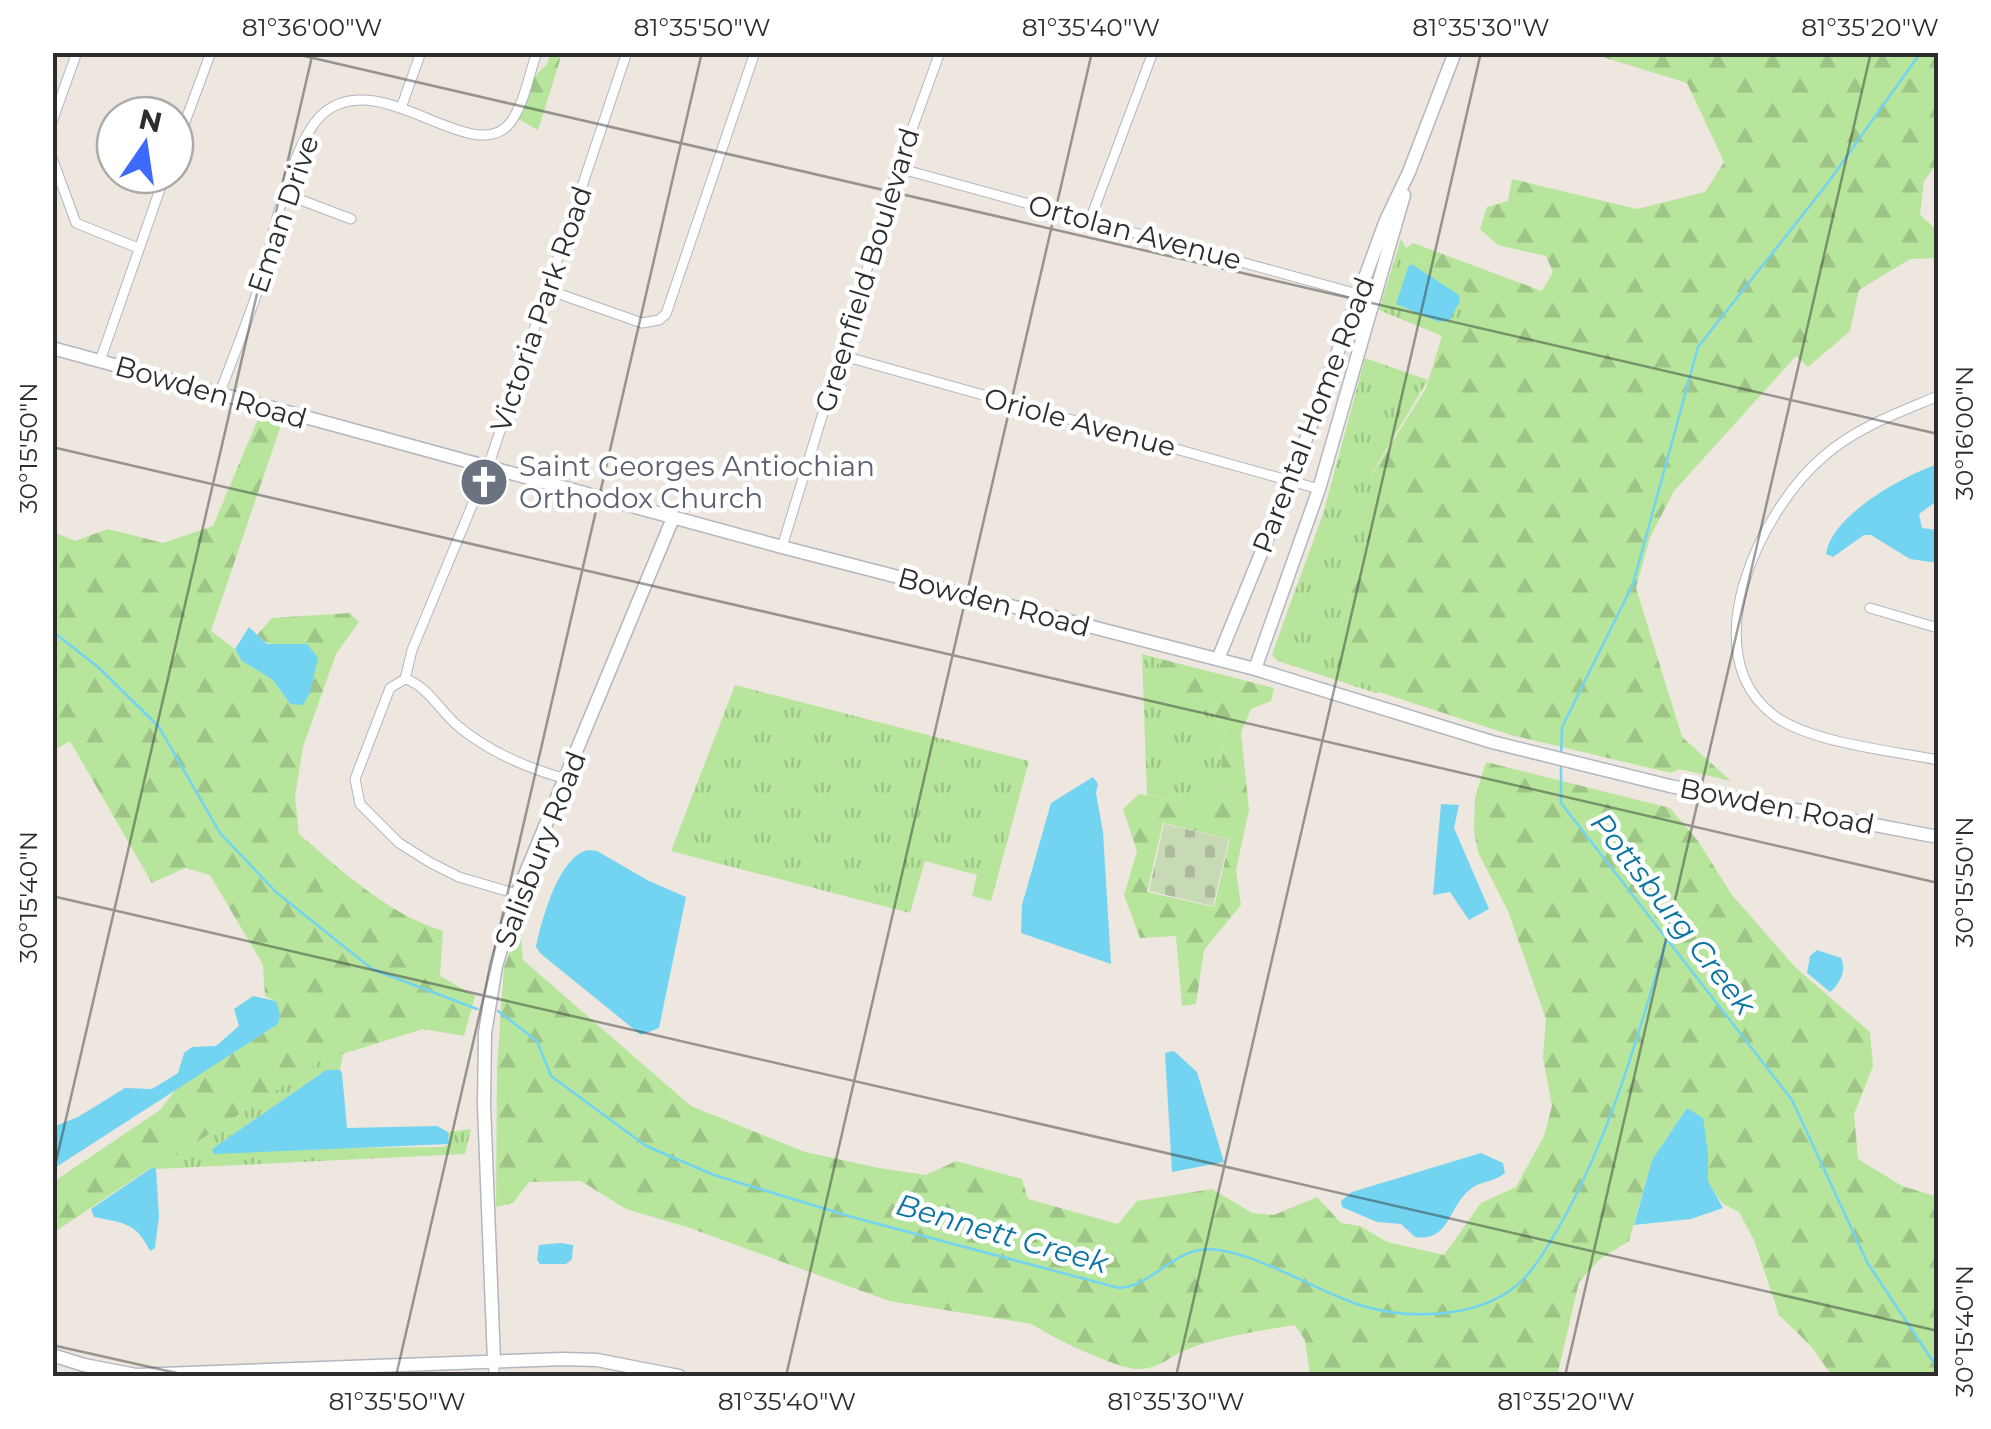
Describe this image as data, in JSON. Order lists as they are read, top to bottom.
{
  "streets": {
    "main road": ["Bowden Road", "Parental Home Road", "Salisbury Road"],
    "street": [
      "Eman Drive",
      "Ortolan Avenue",
      "Greenfield Boulevard",
      "Victoria Park Road",
      "Oriole Avenue"
    ]
  },
  "crossings": [
    ["Eman Drive", "Bowden Road"],
    ["Ortolan Avenue", "Greenfield Boulevard"],
    ["Ortolan Avenue", "Parental Home Road"],
    ["Greenfield Boulevard", "Bowden Road"],
    ["Greenfield Boulevard", "Oriole Avenue"],
    ["Victoria Park Road", "Bowden Road"],
    ["Victoria Park Road", "Salisbury Road"],
    ["Bowden Road", "Parental Home Road"],
    ["Bowden Road", "Salisbury Road"],
    ["Parental Home Road", "Oriole Avenue"]
  ],
  "water": ["Pottsburg Creek", "Bennett Creek"],
  "places": {
    "church": ["Saint Georges Antiochian Orthodox Church"]
  },
  "north": "top",
  "coordinates": [
    "81°36'00\"W",
    "81°35'50\"W",
    "81°35'40\"W",
    "81°35'30\"W",
    "81°35'20\"W",
    "30°16'00\"N",
    "30°15'50\"N",
    "30°15'40\"N"
  ]
}
